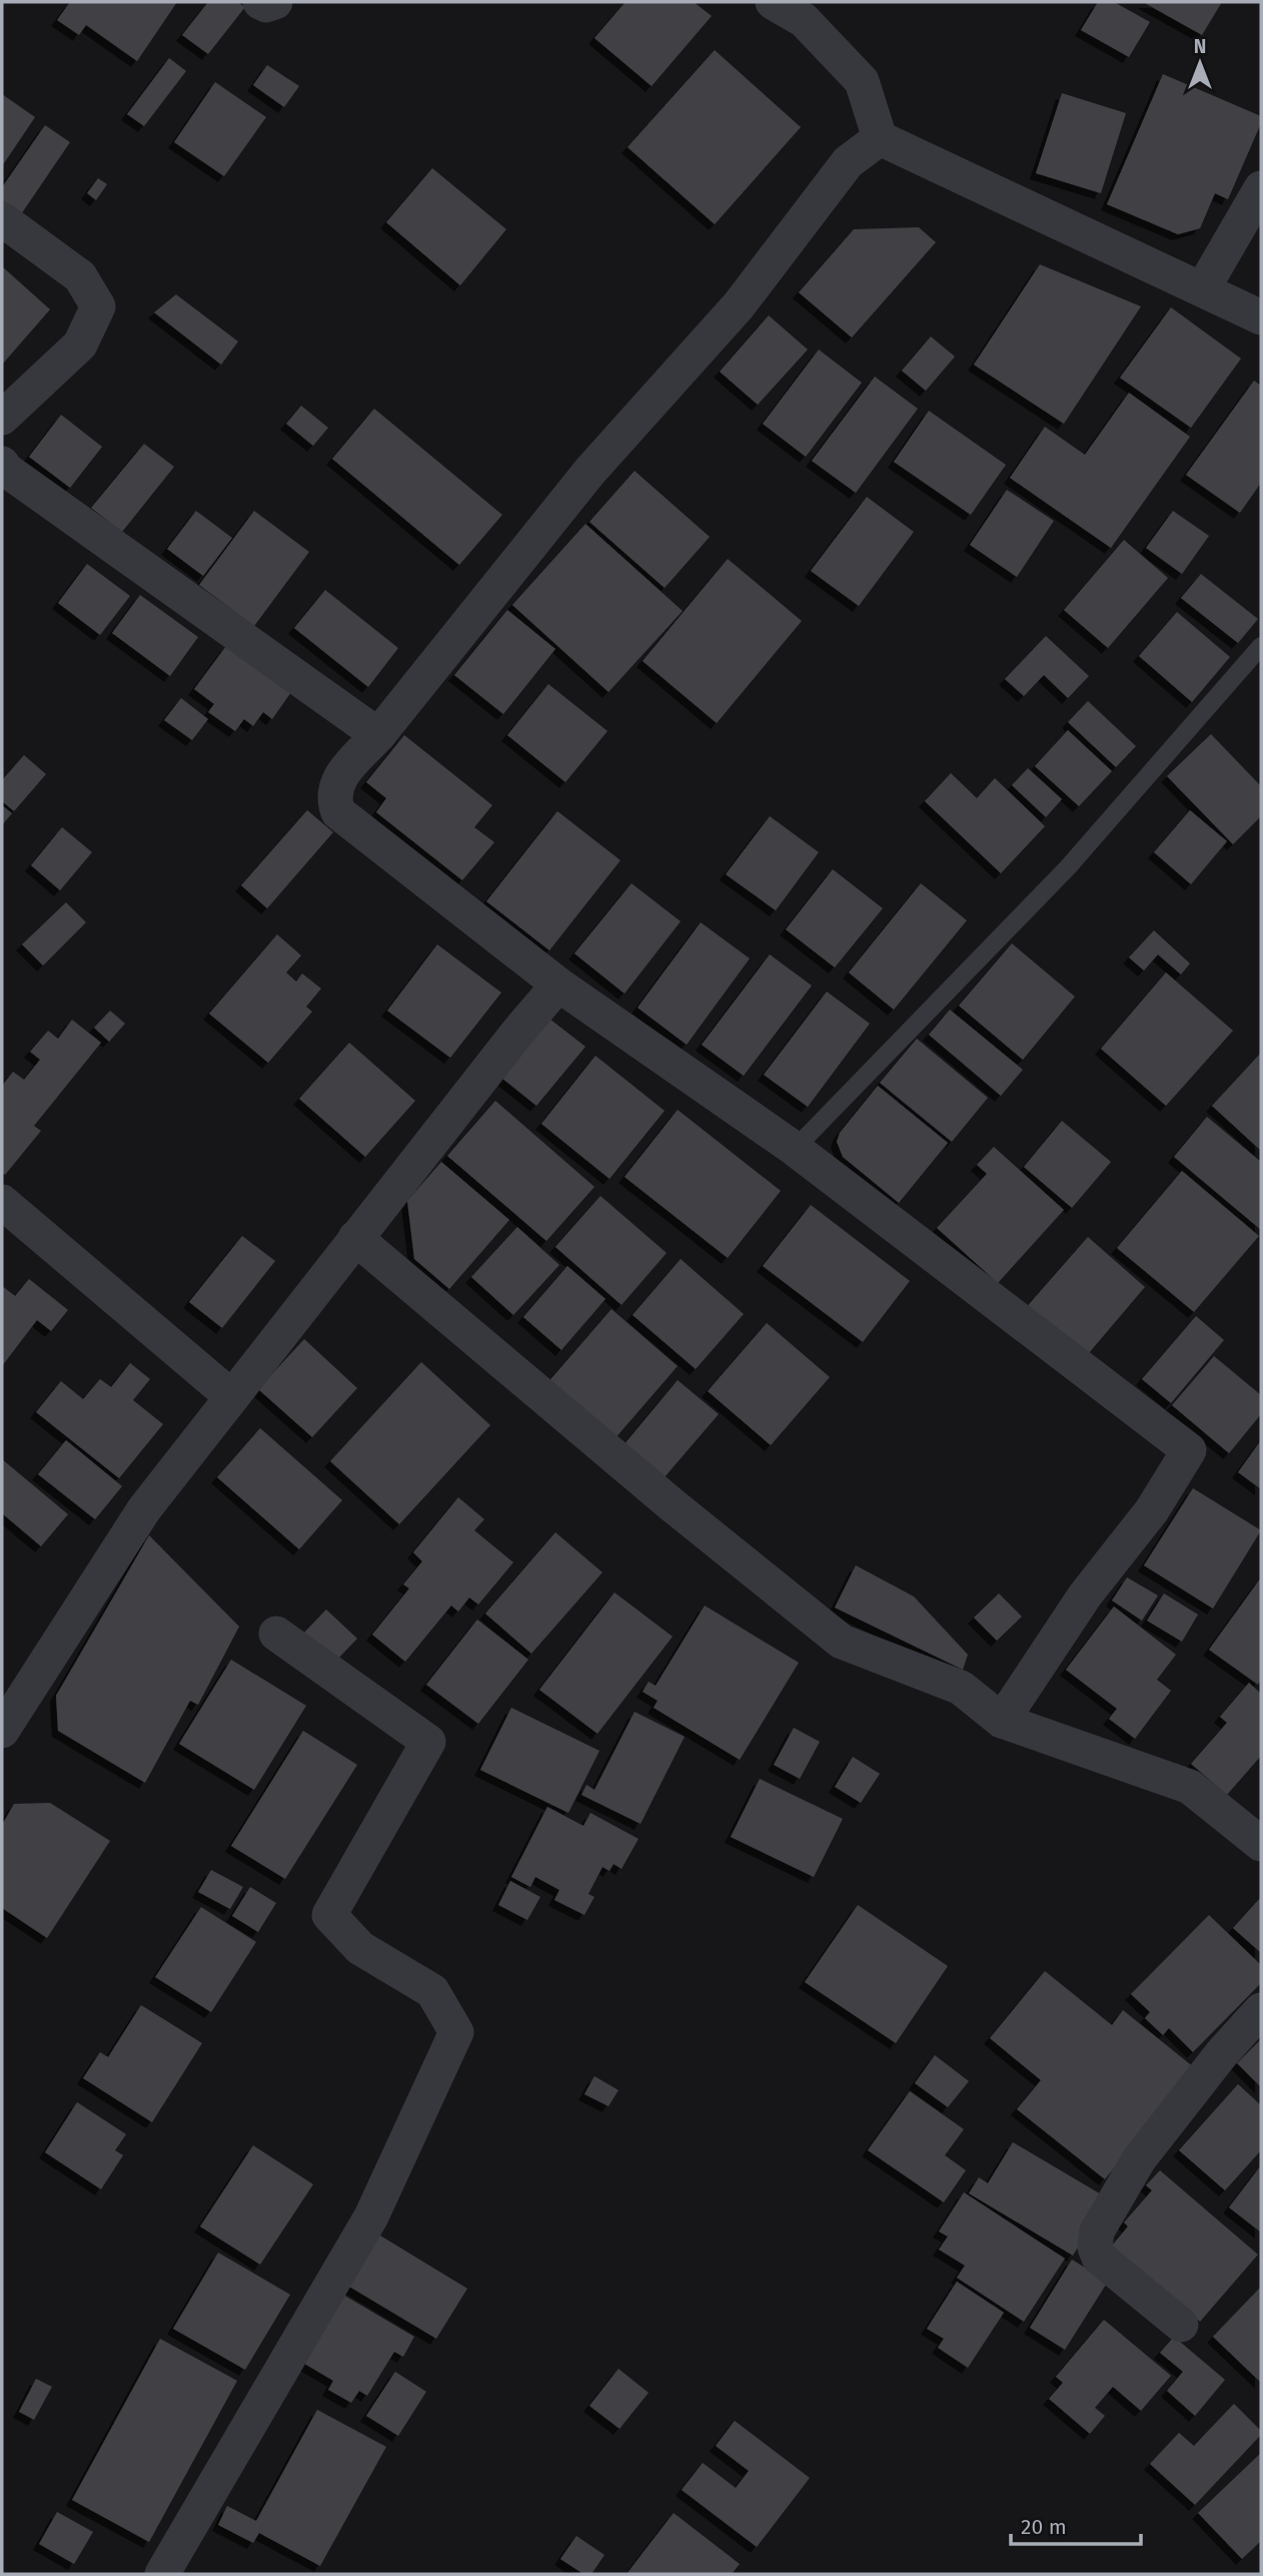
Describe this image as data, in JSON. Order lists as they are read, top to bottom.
{
  "scale_bar": "20 m",
  "north": "top"
}
